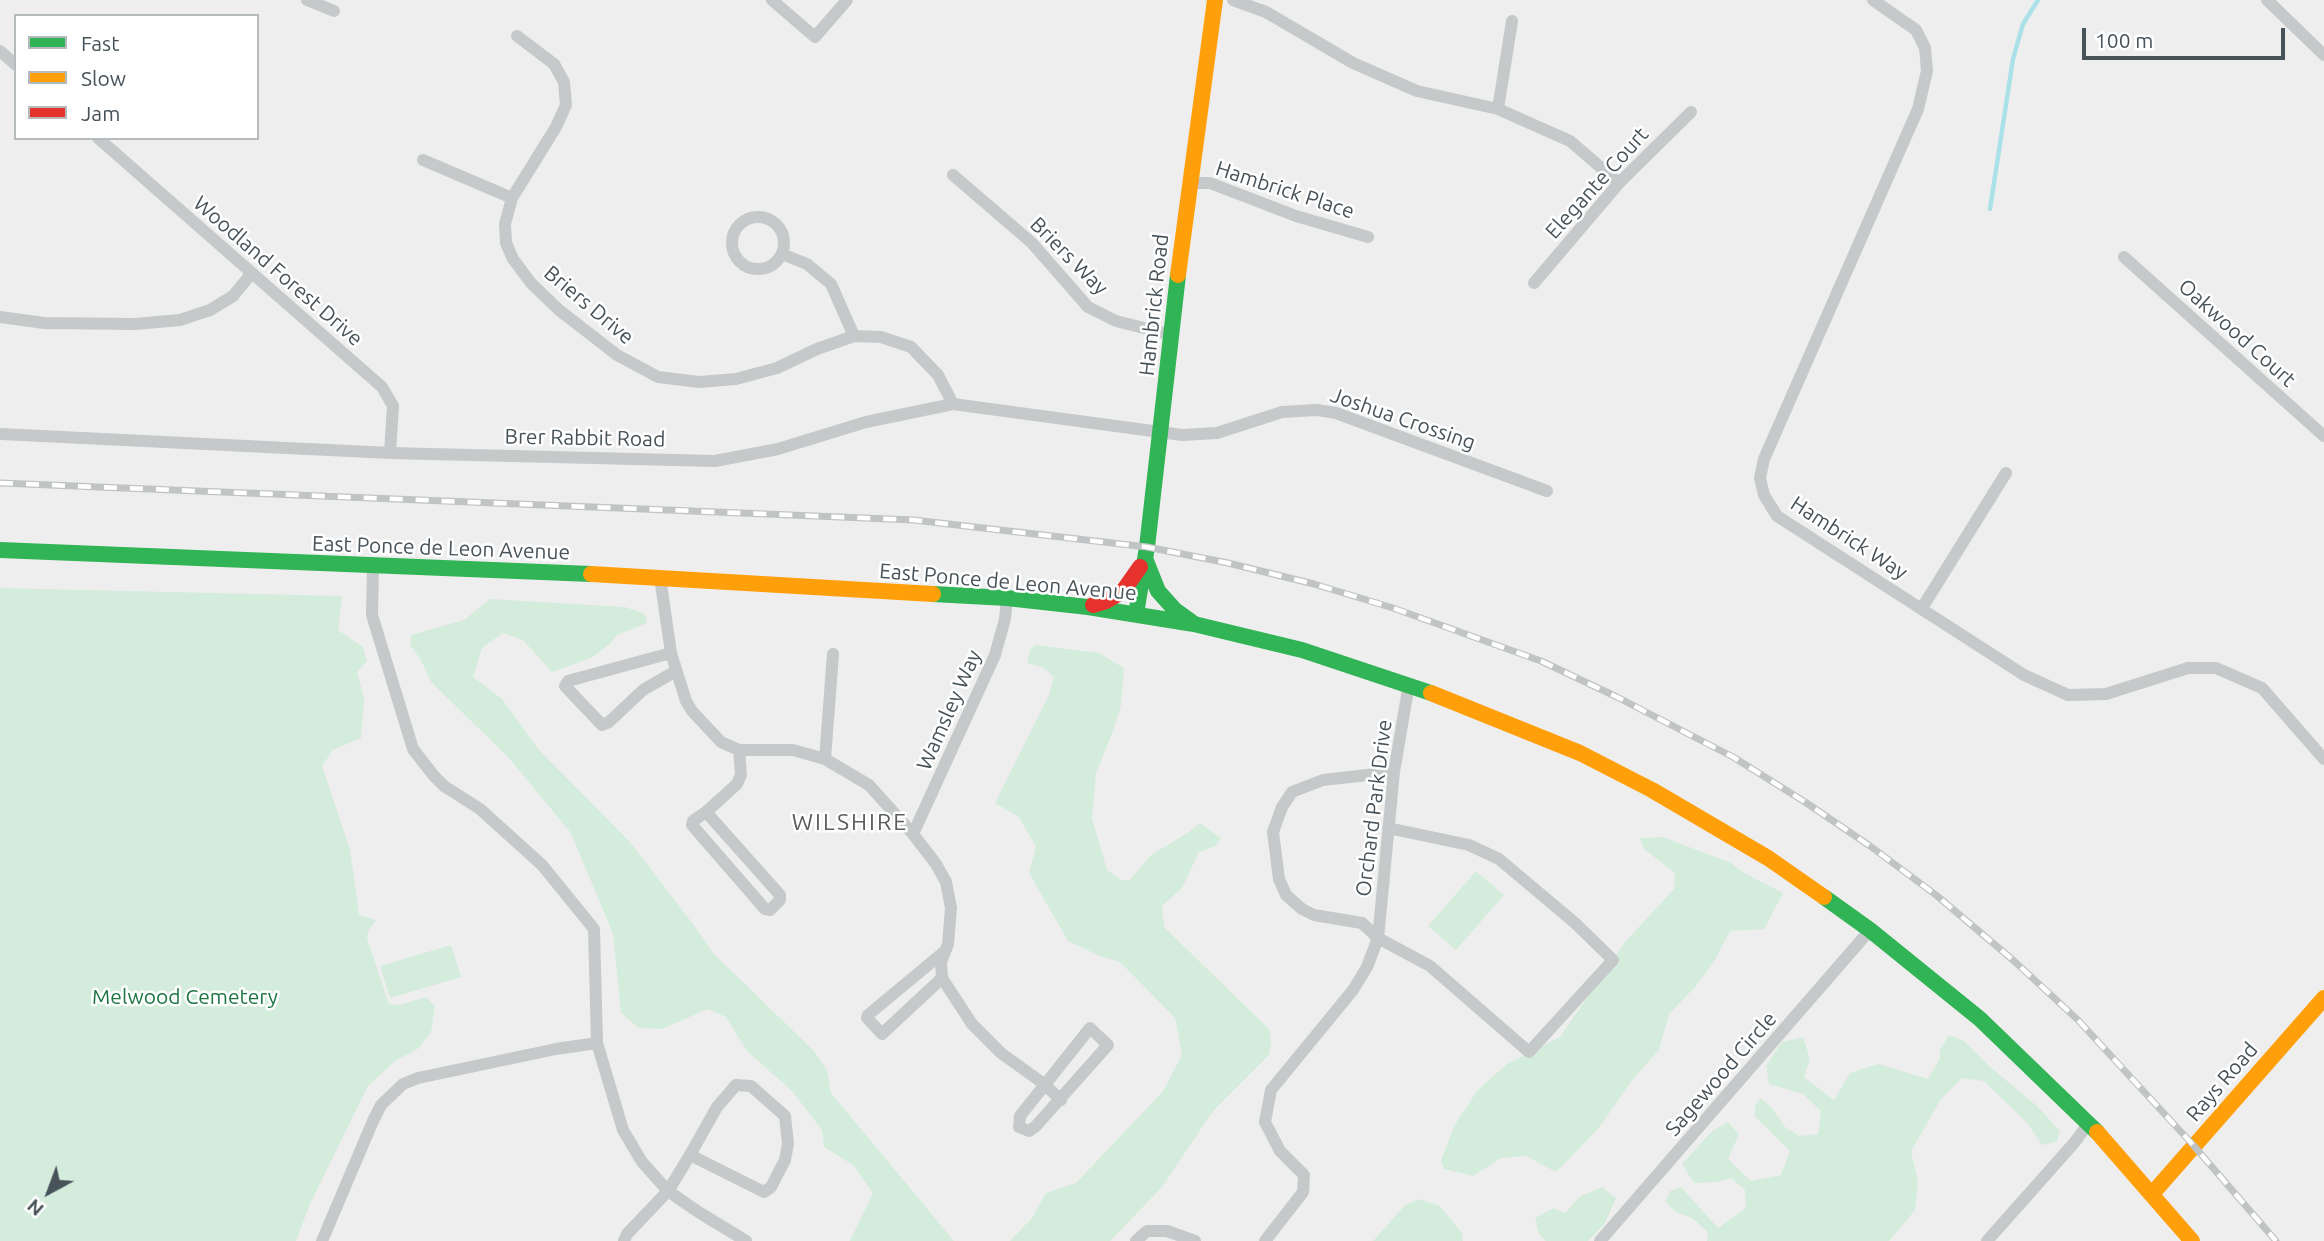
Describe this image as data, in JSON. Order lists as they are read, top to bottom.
{
  "streets": {
    "main road": ["Hambrick Road", "East Ponce de Leon Avenue", "Rays Road"],
    "street": [
      "Elegante Court",
      "Hambrick Place",
      "Briers Way",
      "Woodland Forest Drive",
      "Briers Drive",
      "Oakwood Court",
      "Joshua Crossing",
      "Brer Rabbit Road",
      "Hambrick Way",
      "Wamsley Way",
      "Orchard Park Drive",
      "Sagewood Circle"
    ]
  },
  "crossings": [
    ["Hambrick Place", "Hambrick Road"],
    ["Briers Way", "Hambrick Road"],
    ["Woodland Forest Drive", "Brer Rabbit Road"],
    ["Briers Drive", "Brer Rabbit Road"],
    ["Hambrick Road", "Joshua Crossing"],
    ["Hambrick Road", "Brer Rabbit Road"],
    ["Hambrick Road", "East Ponce de Leon Avenue"],
    ["Joshua Crossing", "Brer Rabbit Road"],
    ["East Ponce de Leon Avenue", "Wamsley Way"],
    ["East Ponce de Leon Avenue", "Orchard Park Drive"],
    ["East Ponce de Leon Avenue", "Sagewood Circle"],
    ["East Ponce de Leon Avenue", "Rays Road"]
  ],
  "districts": ["WILSHIRE"],
  "parks": ["Melwood Cemetery"],
  "legend": ["Fast", "Slow", "Jam"],
  "scale_bar": "100 m",
  "north": "bottom left"
}
